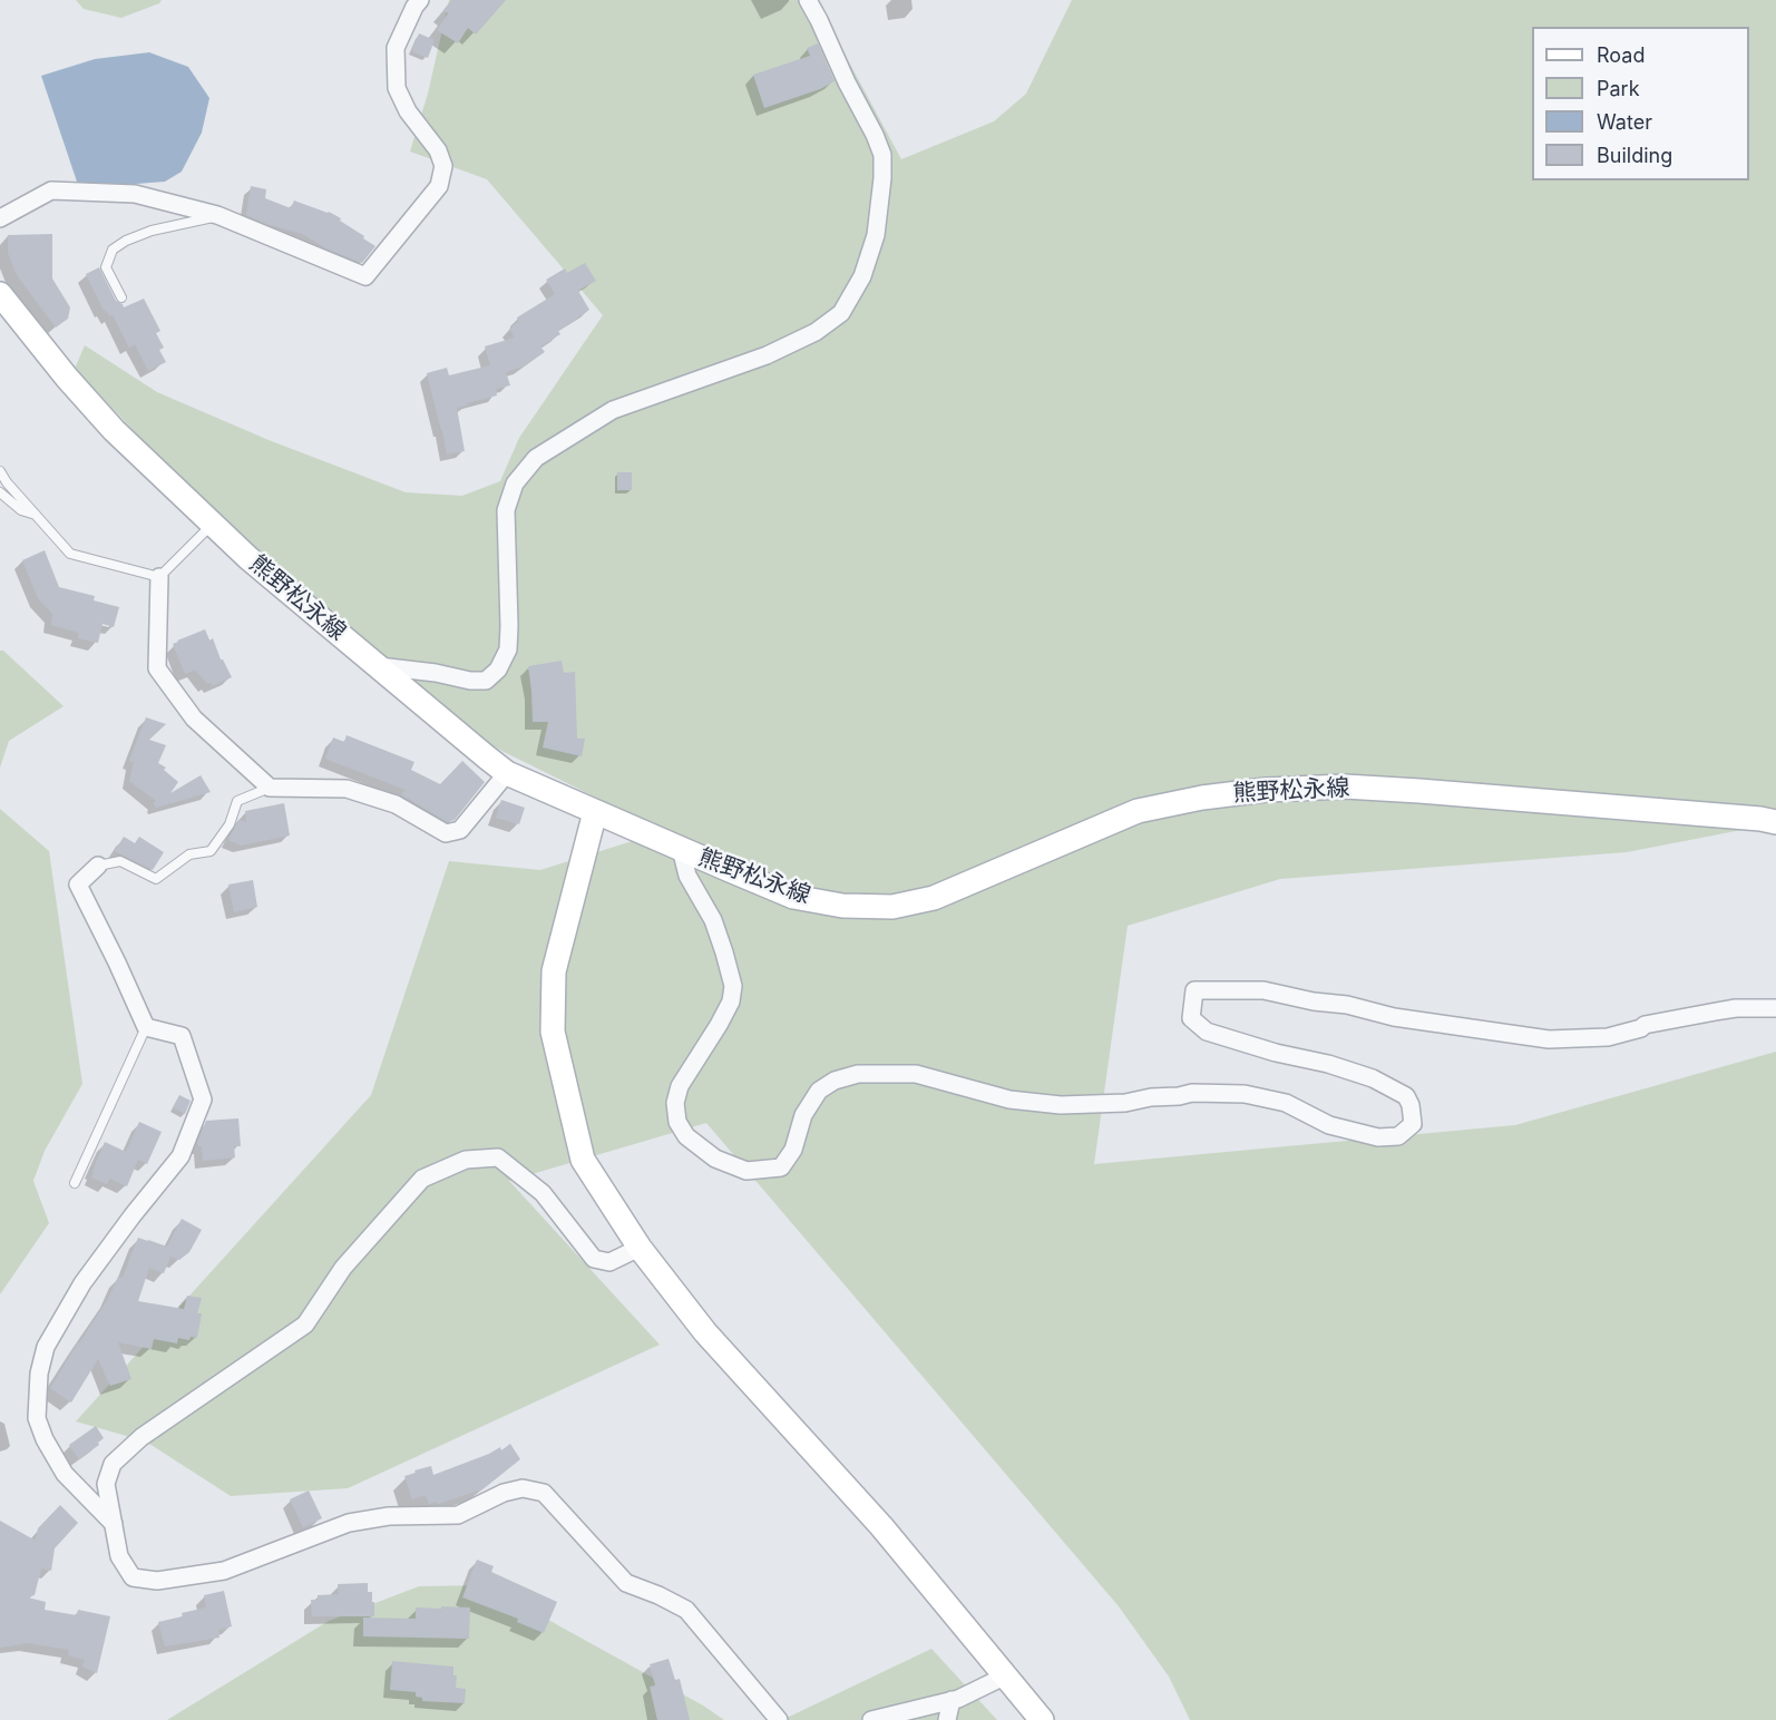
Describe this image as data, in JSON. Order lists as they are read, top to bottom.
{
  "streets": {
    "main road": ["熊野松永線"]
  },
  "legend": [
    "Road",
    "Park",
    "Water",
    "Building"
  ]
}
